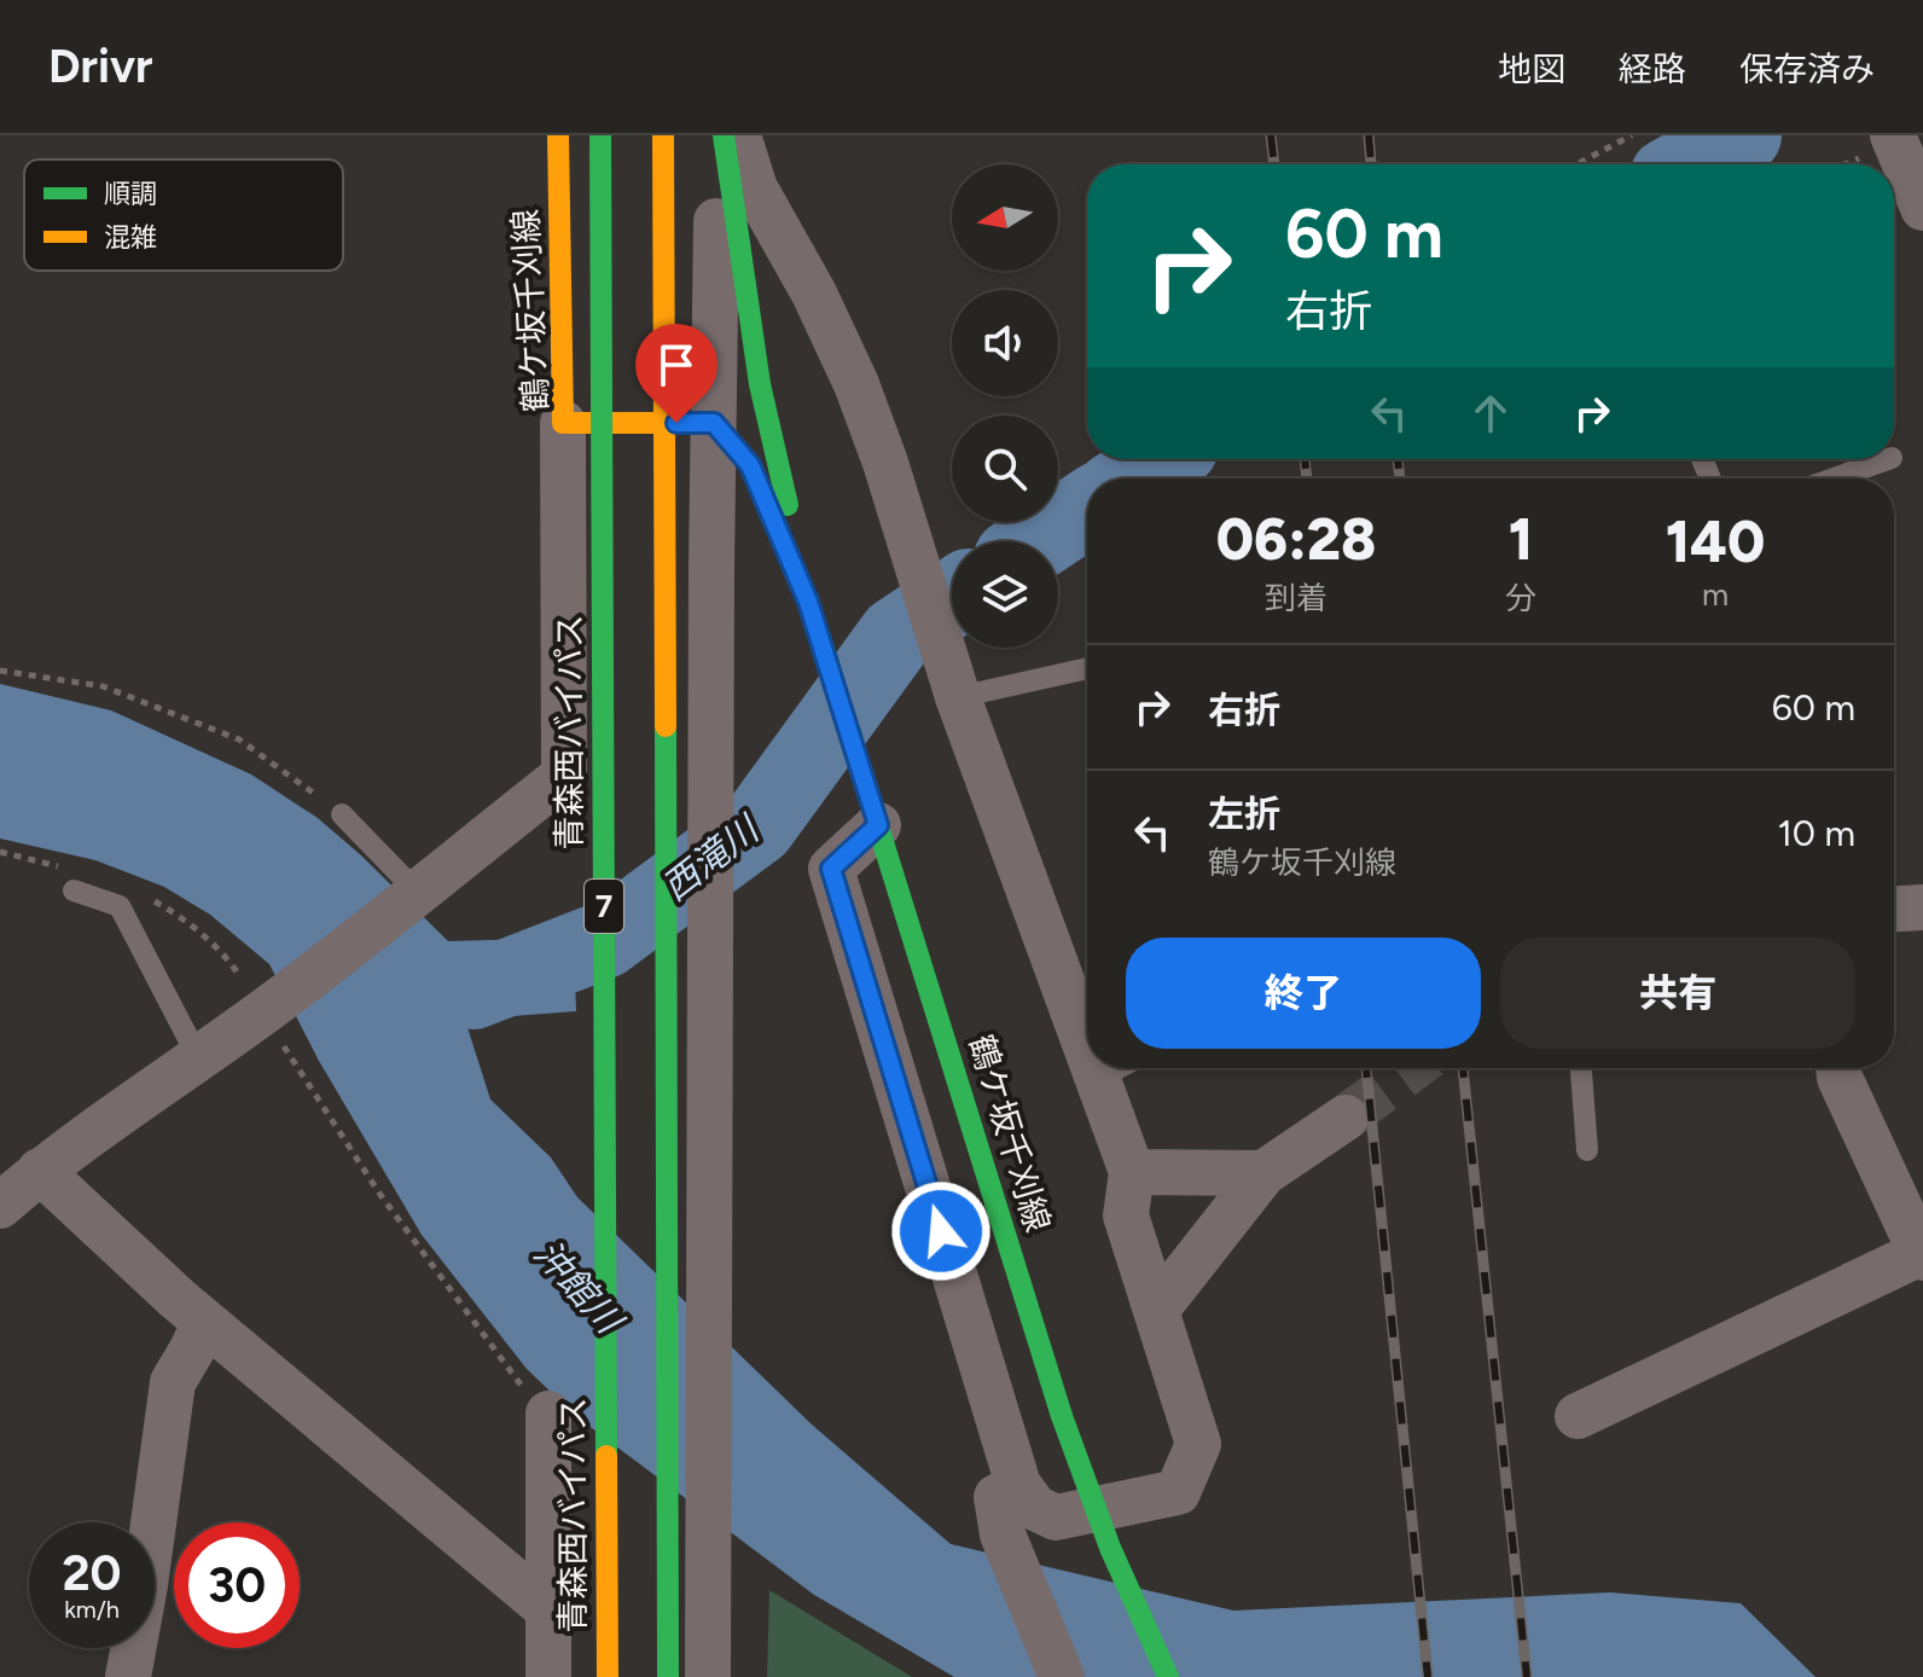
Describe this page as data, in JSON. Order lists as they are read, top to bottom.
{
  "streets": {
    "main road": ["鶴ケ坂千刈線", "青森西バイパス", "7"]
  },
  "water": ["西滝川", "沖館川"],
  "legend": ["順調", "混雑"],
  "north": "left",
  "page": {
    "header": "Drivr",
    "nav": ["地図", "経路", "保存済み"],
    "turn": ["60 m", "右折"],
    "eta": [
      "06:28",
      "到着",
      "1",
      "分",
      "140",
      "m"
    ],
    "list": [
      {
        "name": "右折",
        "value": "60 m"
      },
      {
        "name": "左折",
        "note": "鶴ケ坂千刈線",
        "value": "10 m"
      }
    ],
    "buttons": ["終了", "共有"],
    "speed": "20 km/h",
    "limit": "30"
  }
}
